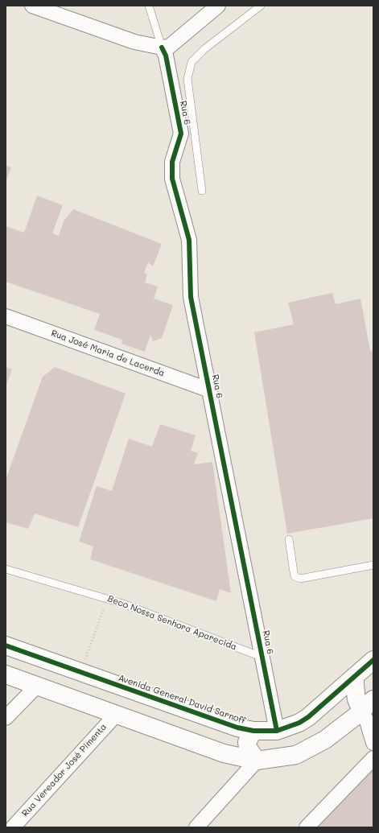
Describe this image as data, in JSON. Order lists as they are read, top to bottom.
{
  "streets": {
    "street": [
      "Rua 6",
      "Rua José Maria de Lacerda",
      "Avenida General David Sarnoff",
      "Rua Vereador José Pimenta"
    ],
    "lane": ["Beco Nossa Senhora Aparecida"]
  },
  "crossings": [
    ["Rua 6", "Rua José Maria de Lacerda"],
    ["Rua 6", "Beco Nossa Senhora Aparecida"],
    ["Rua 6", "Avenida General David Sarnoff"]
  ]
}
